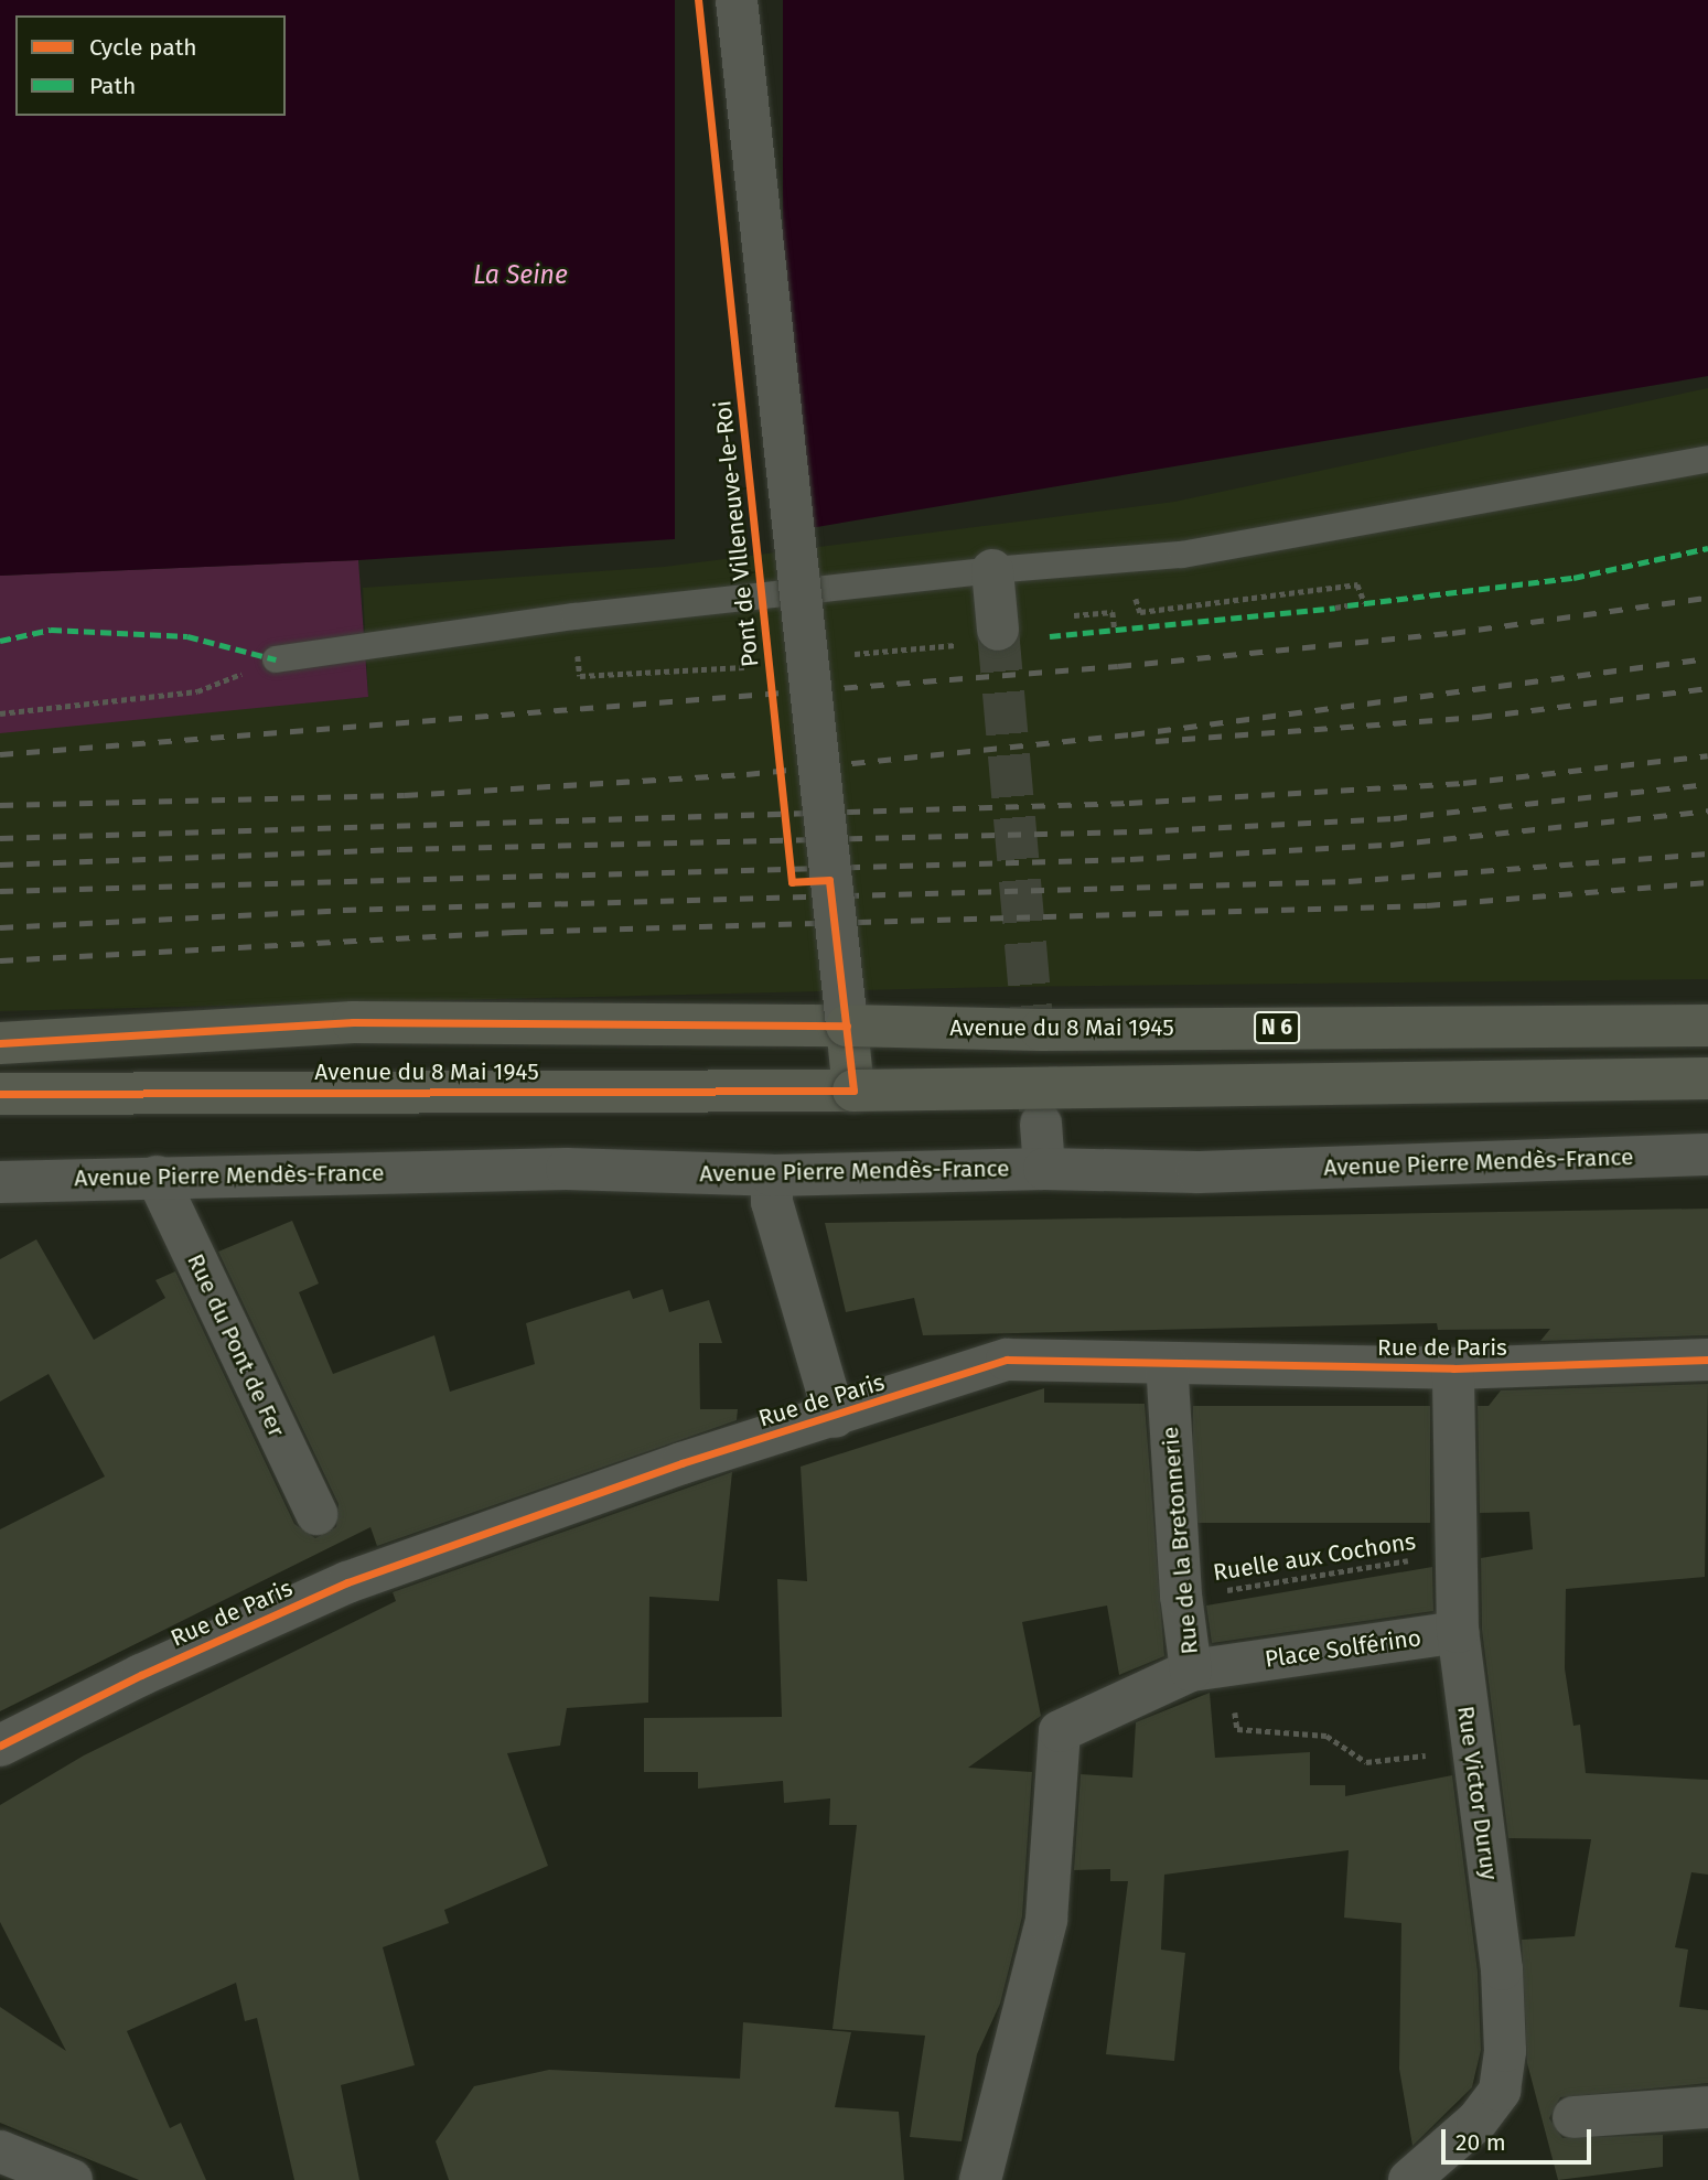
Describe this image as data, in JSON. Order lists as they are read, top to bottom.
{
  "streets": {
    "main road": ["Avenue du 8 Mai 1945", "N 6"],
    "street": [
      "Avenue Pierre Mendès-France",
      "Rue du Pont de Fer",
      "Rue de Paris",
      "Rue de la Bretonnerie",
      "Place Solférino",
      "Rue Victor Duruy"
    ],
    "path": ["Ruelle aux Cochons"],
    "cycle path": ["Pont de Villeneuve-le-Roi"]
  },
  "crossings": [
    ["Avenue Pierre Mendès-France", "Rue du Pont de Fer"],
    ["Rue de Paris", "Rue de la Bretonnerie"],
    ["Rue de Paris", "Rue Victor Duruy"],
    ["Rue de la Bretonnerie", "Ruelle aux Cochons"],
    ["Rue de la Bretonnerie", "Place Solférino"],
    ["Ruelle aux Cochons", "Rue Victor Duruy"],
    ["Place Solférino", "Rue Victor Duruy"]
  ],
  "water": ["La Seine"],
  "legend": ["Cycle path", "Path"],
  "scale_bar": "20 m"
}
